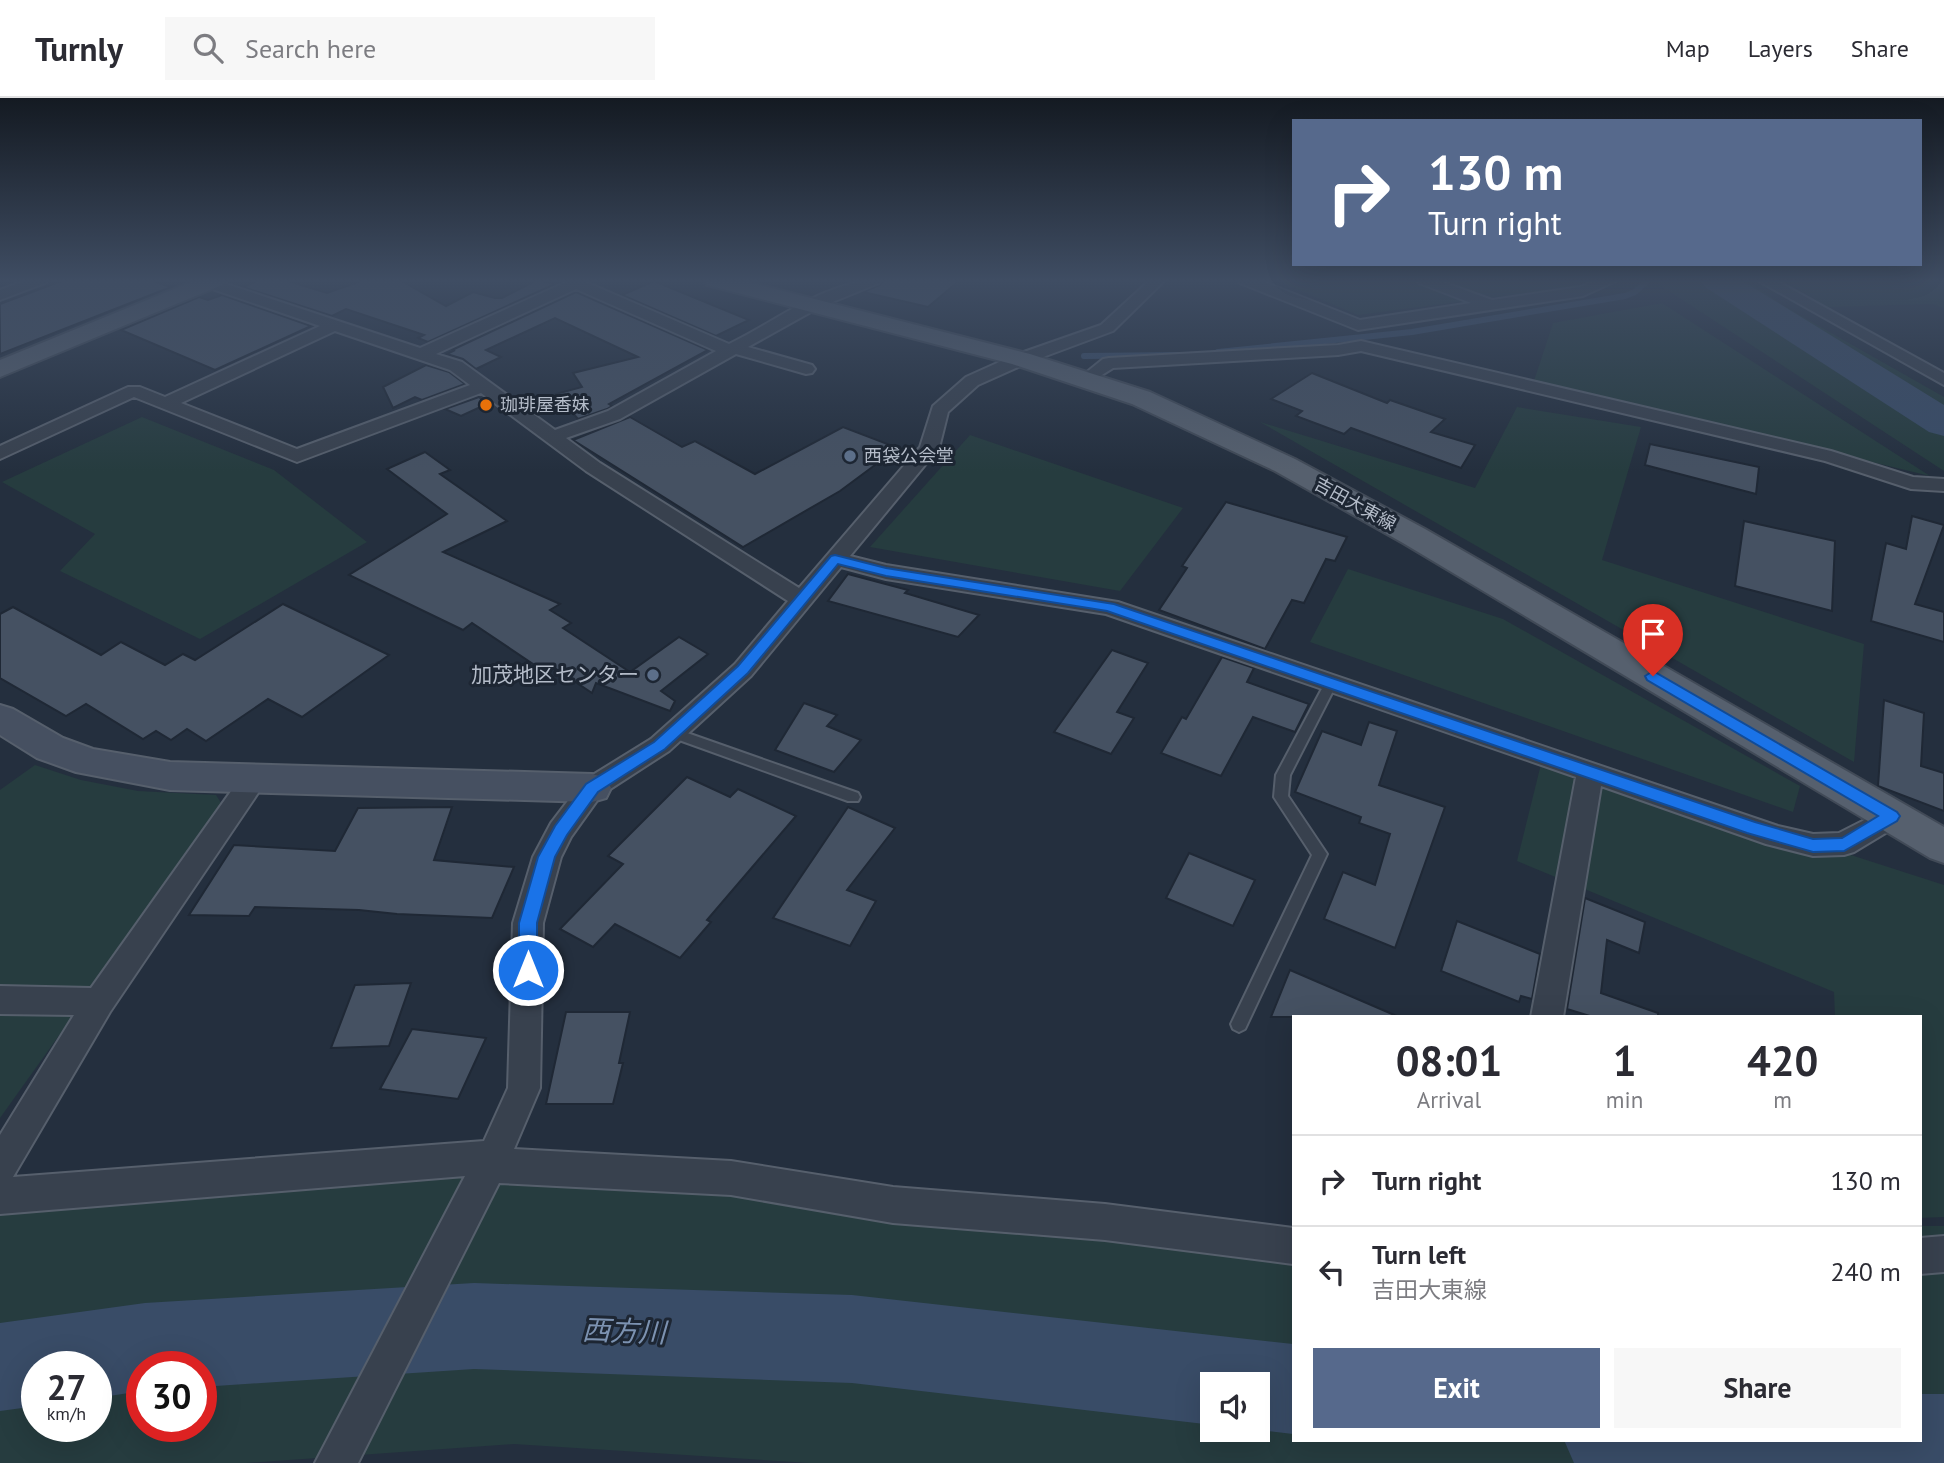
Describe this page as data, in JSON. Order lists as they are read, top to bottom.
{
  "streets": {
    "main road": ["吉田大東線"]
  },
  "water": ["西方川"],
  "places": ["珈琲屋香妹", "西袋公会堂", "加茂地区センター"],
  "page": {
    "header": "Turnly",
    "search": "Search here",
    "nav": ["Map", "Layers", "Share"],
    "turn": ["130 m", "Turn right"],
    "eta": [
      "08:01",
      "Arrival",
      "1",
      "min",
      "420",
      "m"
    ],
    "list": [
      {
        "name": "Turn right",
        "value": "130 m"
      },
      {
        "name": "Turn left",
        "note": "吉田大東線",
        "value": "240 m"
      }
    ],
    "buttons": ["Exit", "Share"],
    "speed": "27 km/h",
    "limit": "30"
  }
}
